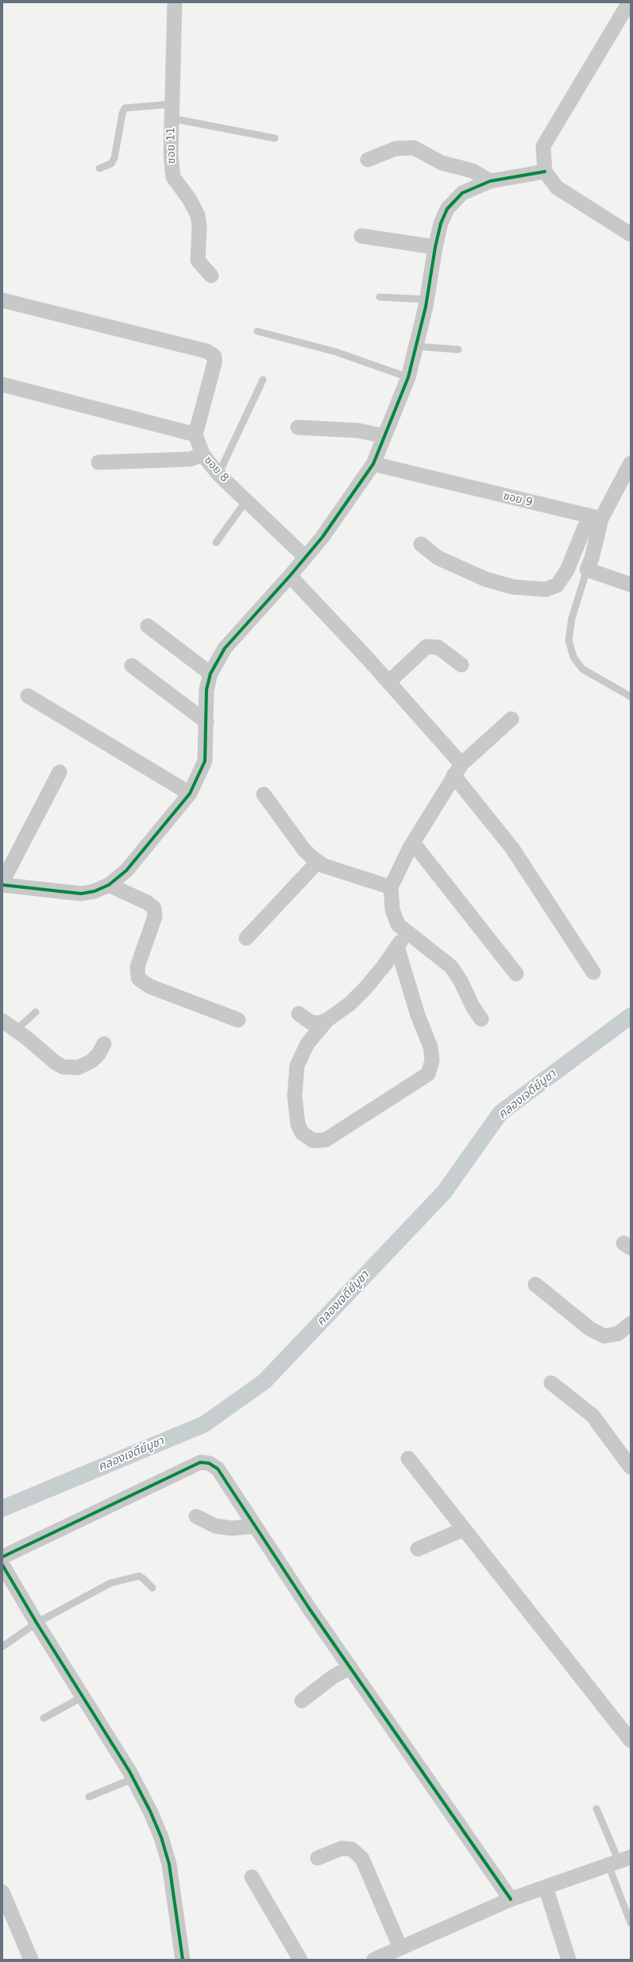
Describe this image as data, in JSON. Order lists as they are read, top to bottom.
{
  "streets": {
    "street": ["ซอย 11", "ซอย 8", "ซอย 9"]
  },
  "water": ["คลองเจดีย์บูชา"]
}
